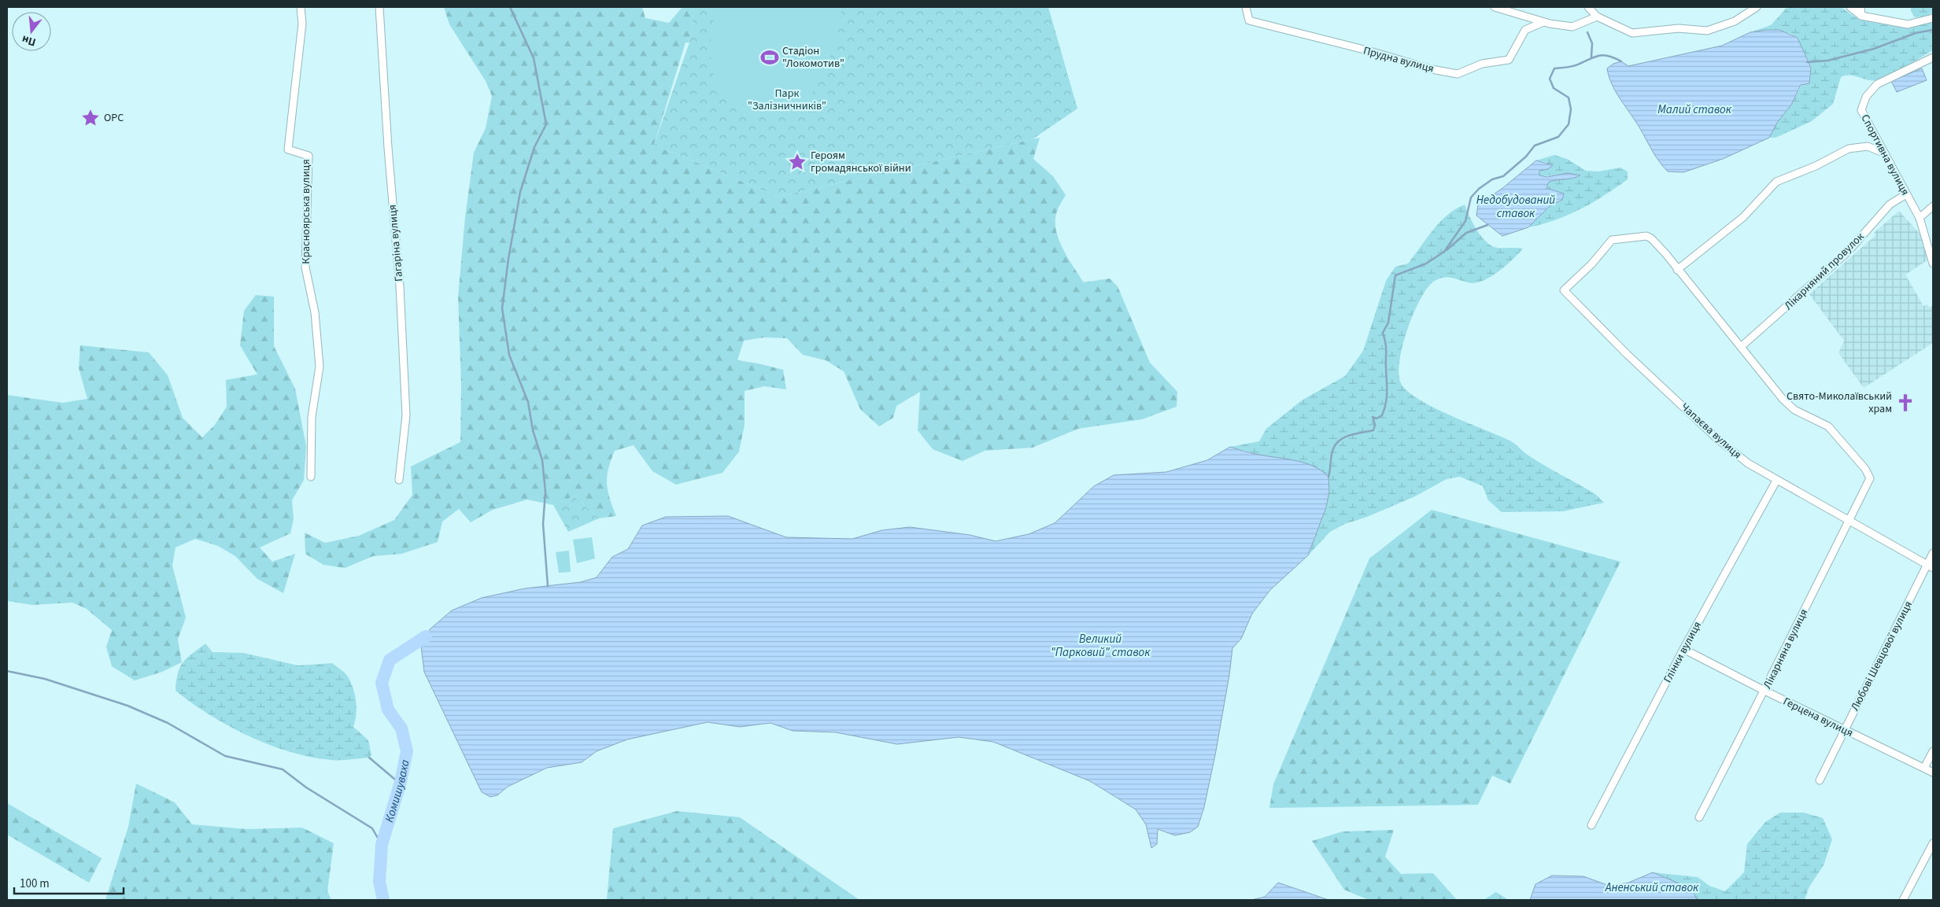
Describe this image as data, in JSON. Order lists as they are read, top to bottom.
{
  "streets": {
    "street": [
      "Прудна вулиця",
      "Спортивна вулиця",
      "Красноярська вулиця",
      "Гагаріна вулиця",
      "Лікарняний провулок",
      "Чапаєва вулиця",
      "Лікарняна вулиця",
      "Глінки вулиця",
      "Любові Шевцової вулиця",
      "Герцена вулиця"
    ]
  },
  "crossings": [
    ["Спортивна вулиця", "Лікарняний провулок"],
    ["Лікарняний провулок", "Лікарняна вулиця"],
    ["Чапаєва вулиця", "Лікарняна вулиця"],
    ["Чапаєва вулиця", "Глінки вулиця"],
    ["Чапаєва вулиця", "Любові Шевцової вулиця"],
    ["Лікарняна вулиця", "Герцена вулиця"],
    ["Глінки вулиця", "Герцена вулиця"],
    ["Любові Шевцової вулиця", "Герцена вулиця"]
  ],
  "water": [
    "Малий ставок",
    "Недобудований ставок",
    "Великий \"Парковий\" ставок",
    "Комишуваха",
    "Аненський ставок"
  ],
  "parks": ["Парк \"Залізничників\""],
  "places": {
    "sports": ["Стадіон \"Локомотив\""],
    "place": ["ОРС", "Героям громадянської війни"],
    "church": ["Свято-Миколаївський храм"]
  },
  "scale_bar": "100 m",
  "north": "bottom"
}
